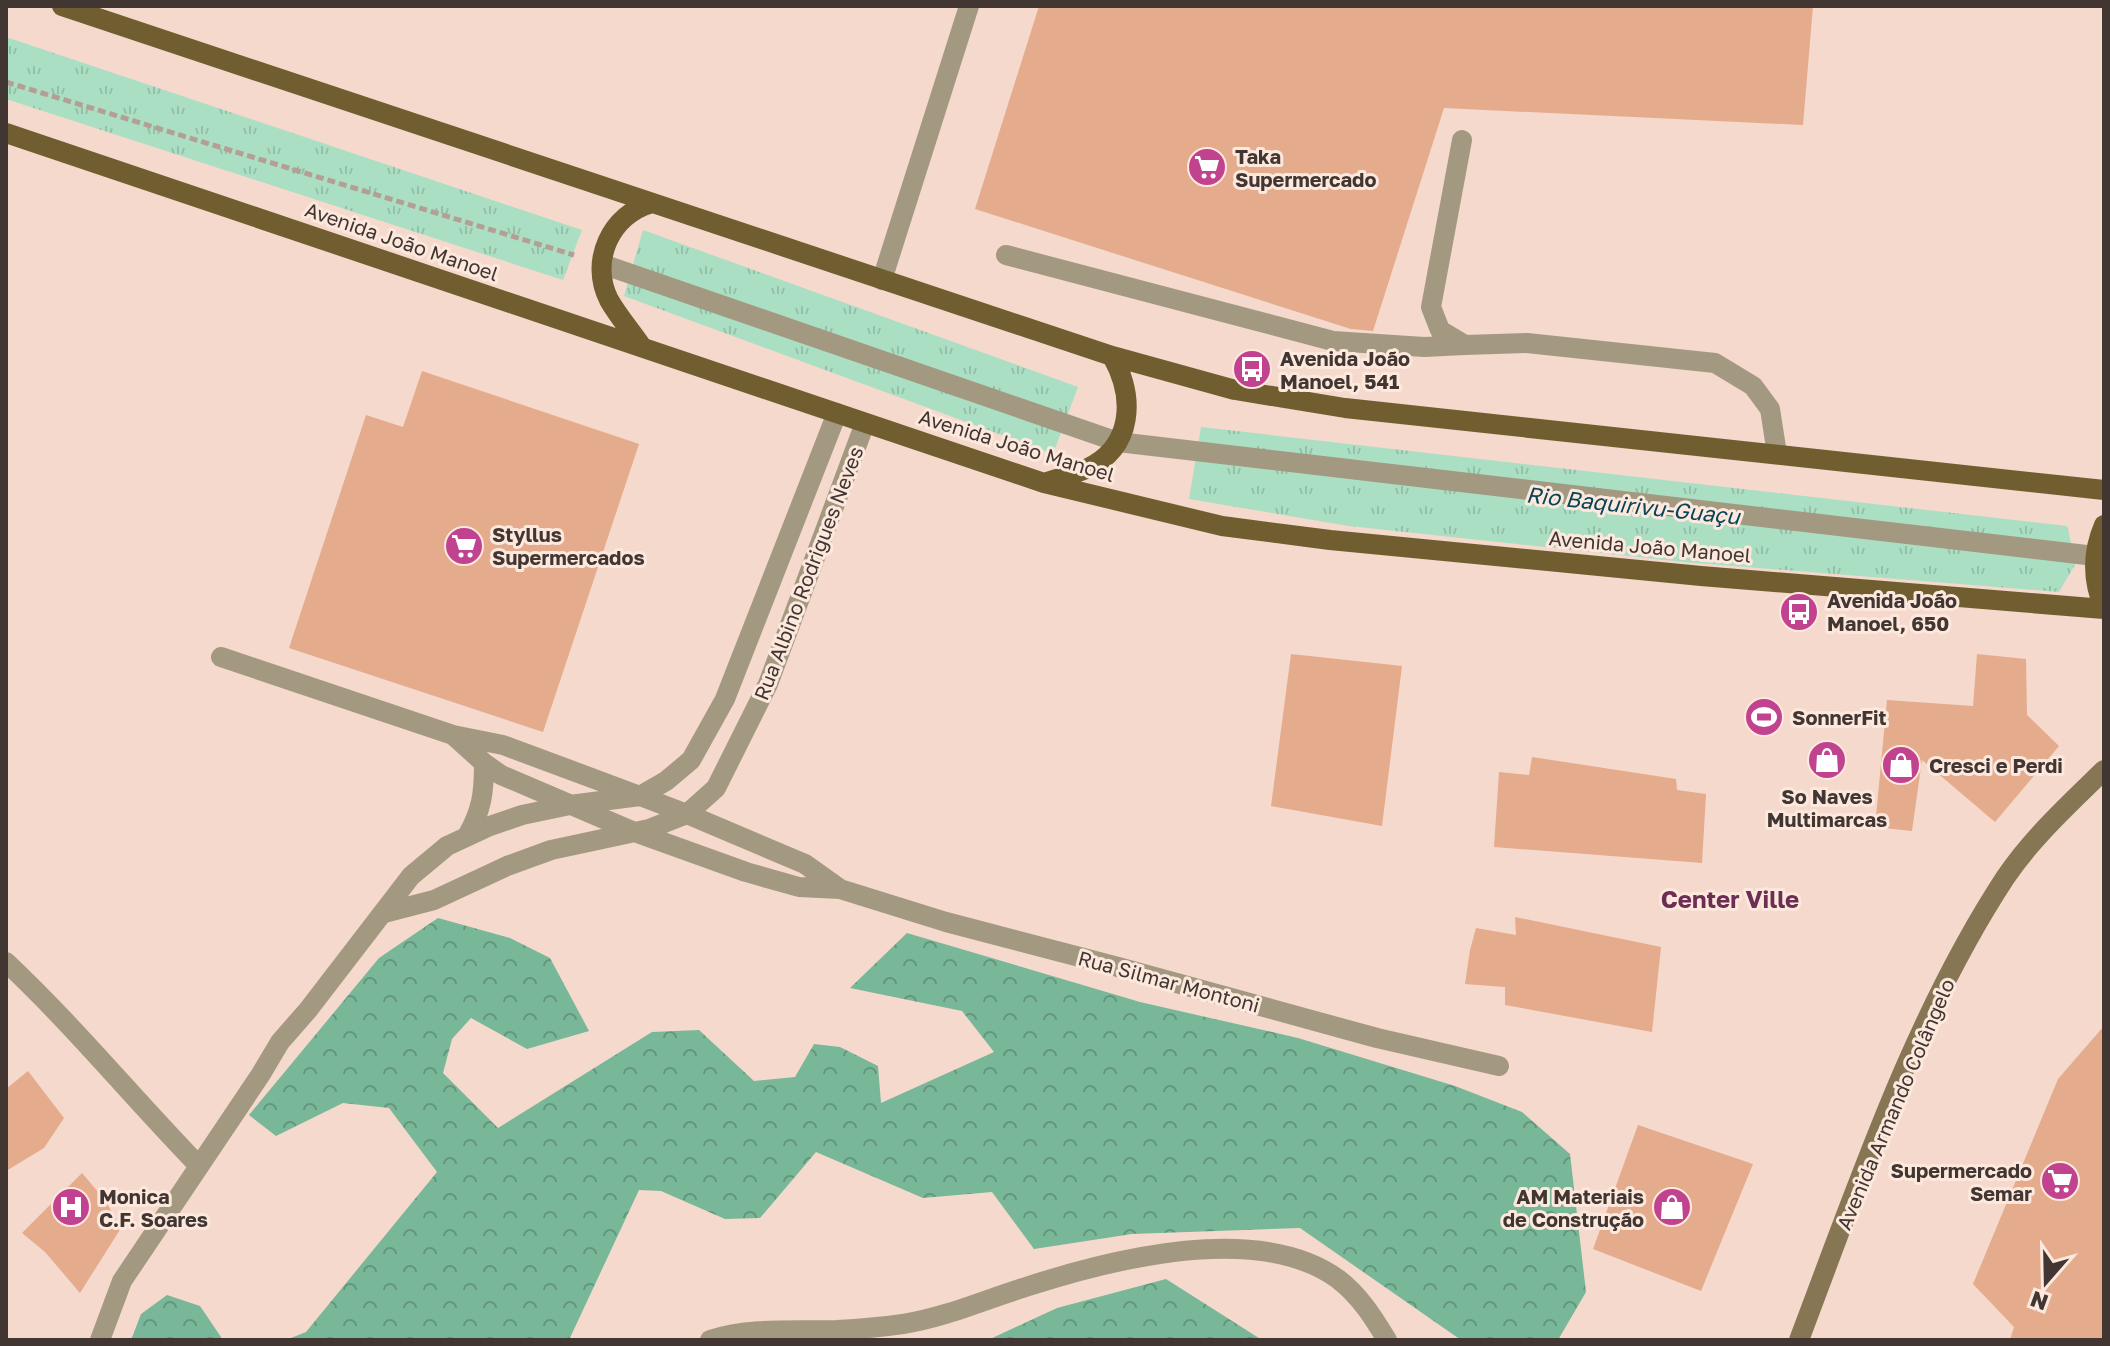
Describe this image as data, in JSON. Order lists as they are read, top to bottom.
{
  "streets": {
    "main road": ["Avenida João Manoel"],
    "street": ["Rua Albino Rodrigues Neves", "Rua Silmar Montoni", "Avenida Armando Colângelo"]
  },
  "crossings": [
    ["Avenida João Manoel", "Rua Albino Rodrigues Neves"],
    ["Rua Albino Rodrigues Neves", "Rua Silmar Montoni"]
  ],
  "districts": ["Center Ville"],
  "water": ["Rio Baquirivu-Guaçu"],
  "places": {
    "supermarket": ["Taka Supermercado", "Styllus Supermercados", "Supermercado Semar"],
    "bus stop": ["Avenida João Manoel, 541", "Avenida João Manoel, 650"],
    "sports": ["SonnerFit"],
    "shop": ["So Naves Multimarcas", "Cresci e Perdi", "AM Materiais de Construção"],
    "hospital": ["Monica C.F. Soares"]
  },
  "north": "bottom"
}
